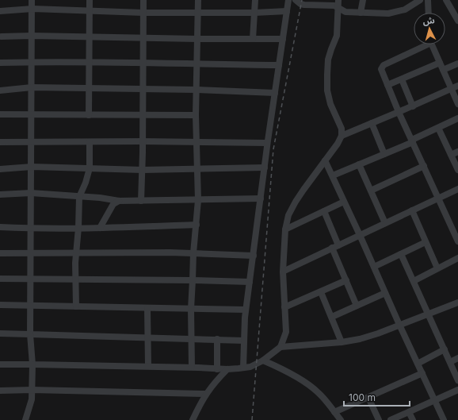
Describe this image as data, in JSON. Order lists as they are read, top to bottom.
{
  "scale_bar": "100 m",
  "north": "top"
}
